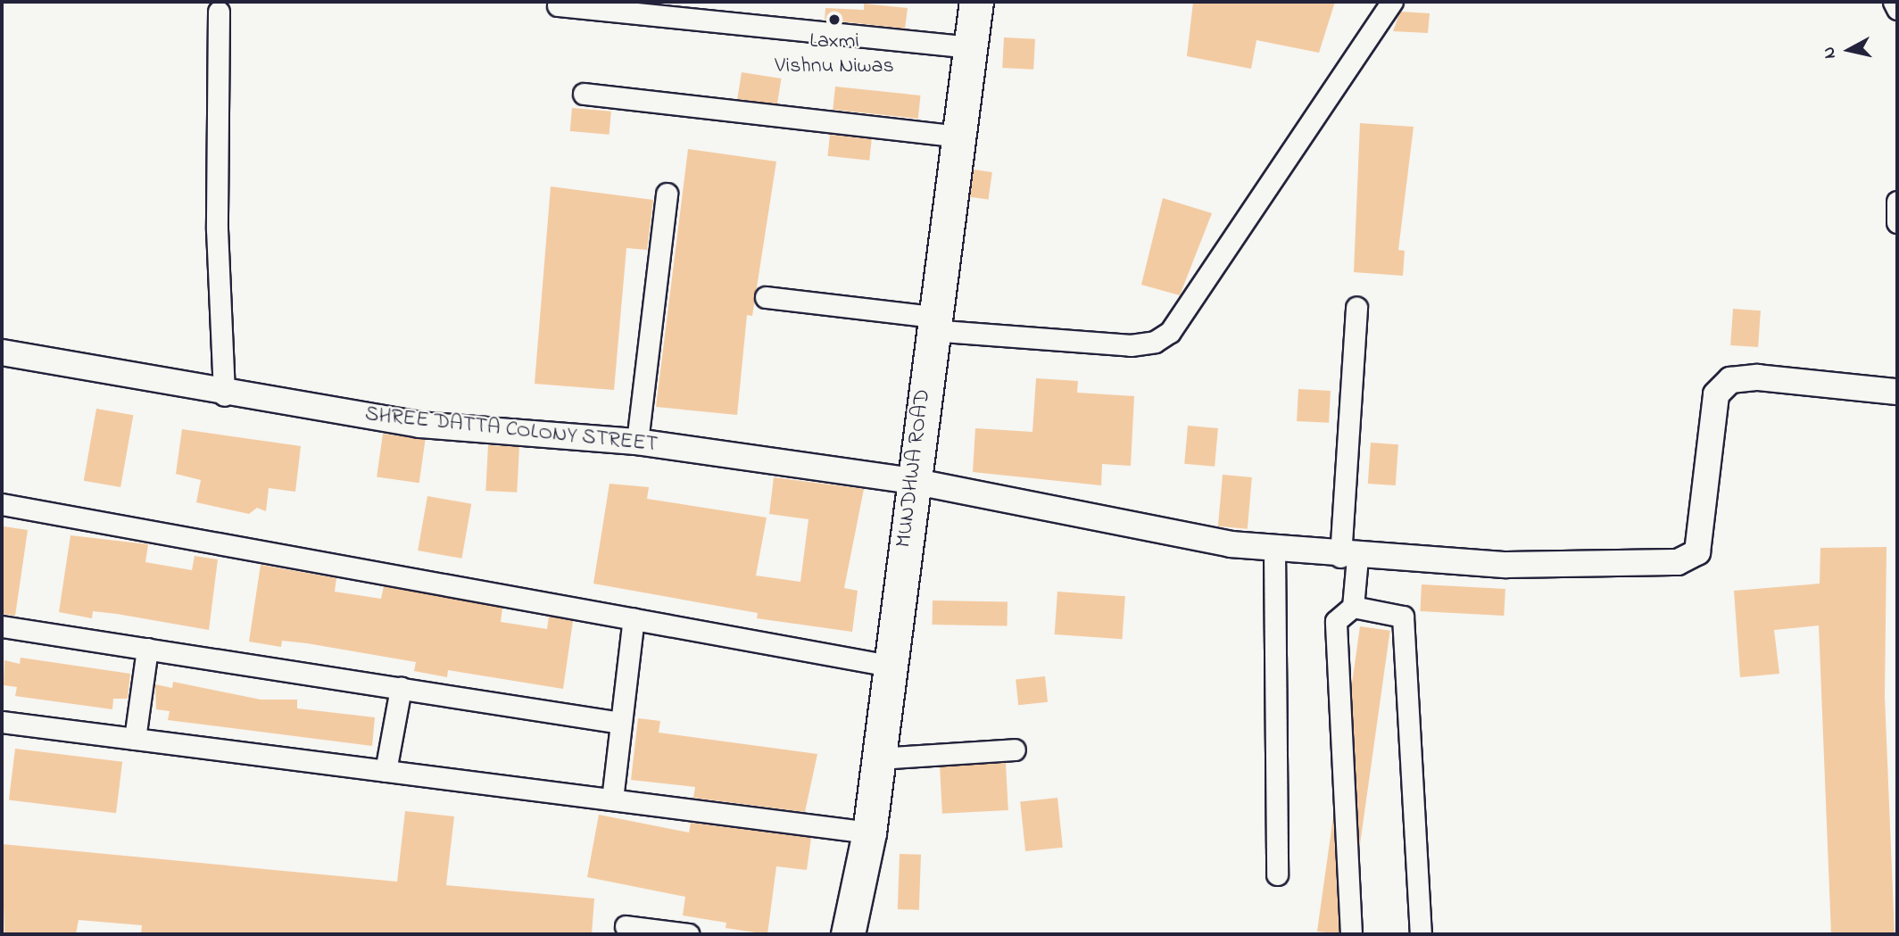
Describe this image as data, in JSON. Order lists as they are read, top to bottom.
{
  "streets": {
    "main road": ["MUNDHWA ROAD"],
    "street": ["SHREE DATTA COLONY STREET"]
  },
  "crossings": [
    ["SHREE DATTA COLONY STREET", "MUNDHWA ROAD"]
  ],
  "places": ["Laxmi Vishnu Niwas"],
  "north": "left"
}
